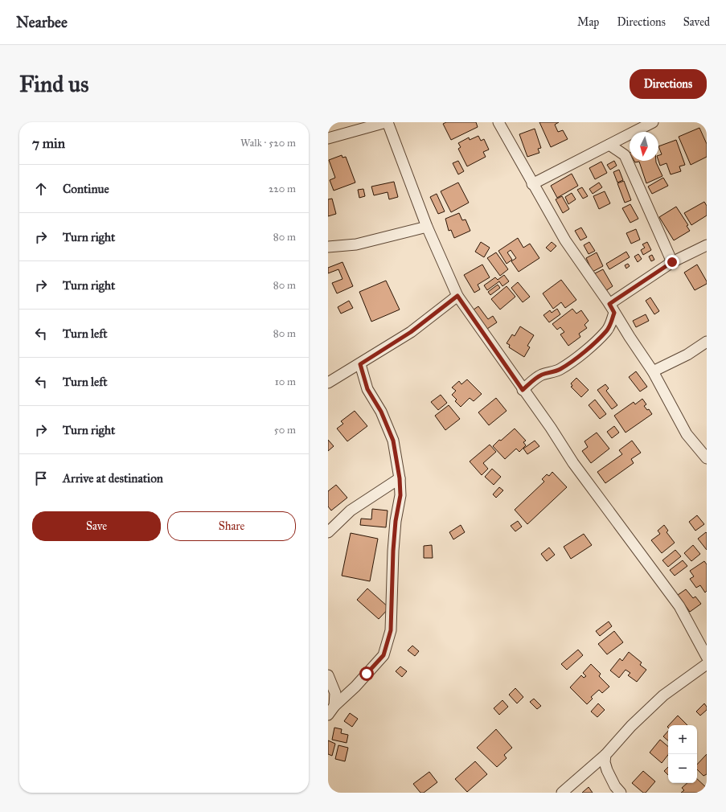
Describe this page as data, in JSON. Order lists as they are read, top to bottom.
{
  "north": "bottom",
  "page": {
    "header": "Nearbee",
    "nav": ["Map", "Directions", "Saved"],
    "buttons": [
      "Directions",
      ["Save", "Share"]
    ],
    "title": "Find us",
    "heading": ["7 min", "Walk · 520 m"],
    "list": [
      ["Continue", "220 m"],
      ["Turn right", "80 m"],
      ["Turn right", "80 m"],
      ["Turn left", "80 m"],
      ["Turn left", "10 m"],
      ["Turn right", "50 m"],
      "Arrive at destination"
    ],
    "map_buttons": ["+", "−"]
  }
}
